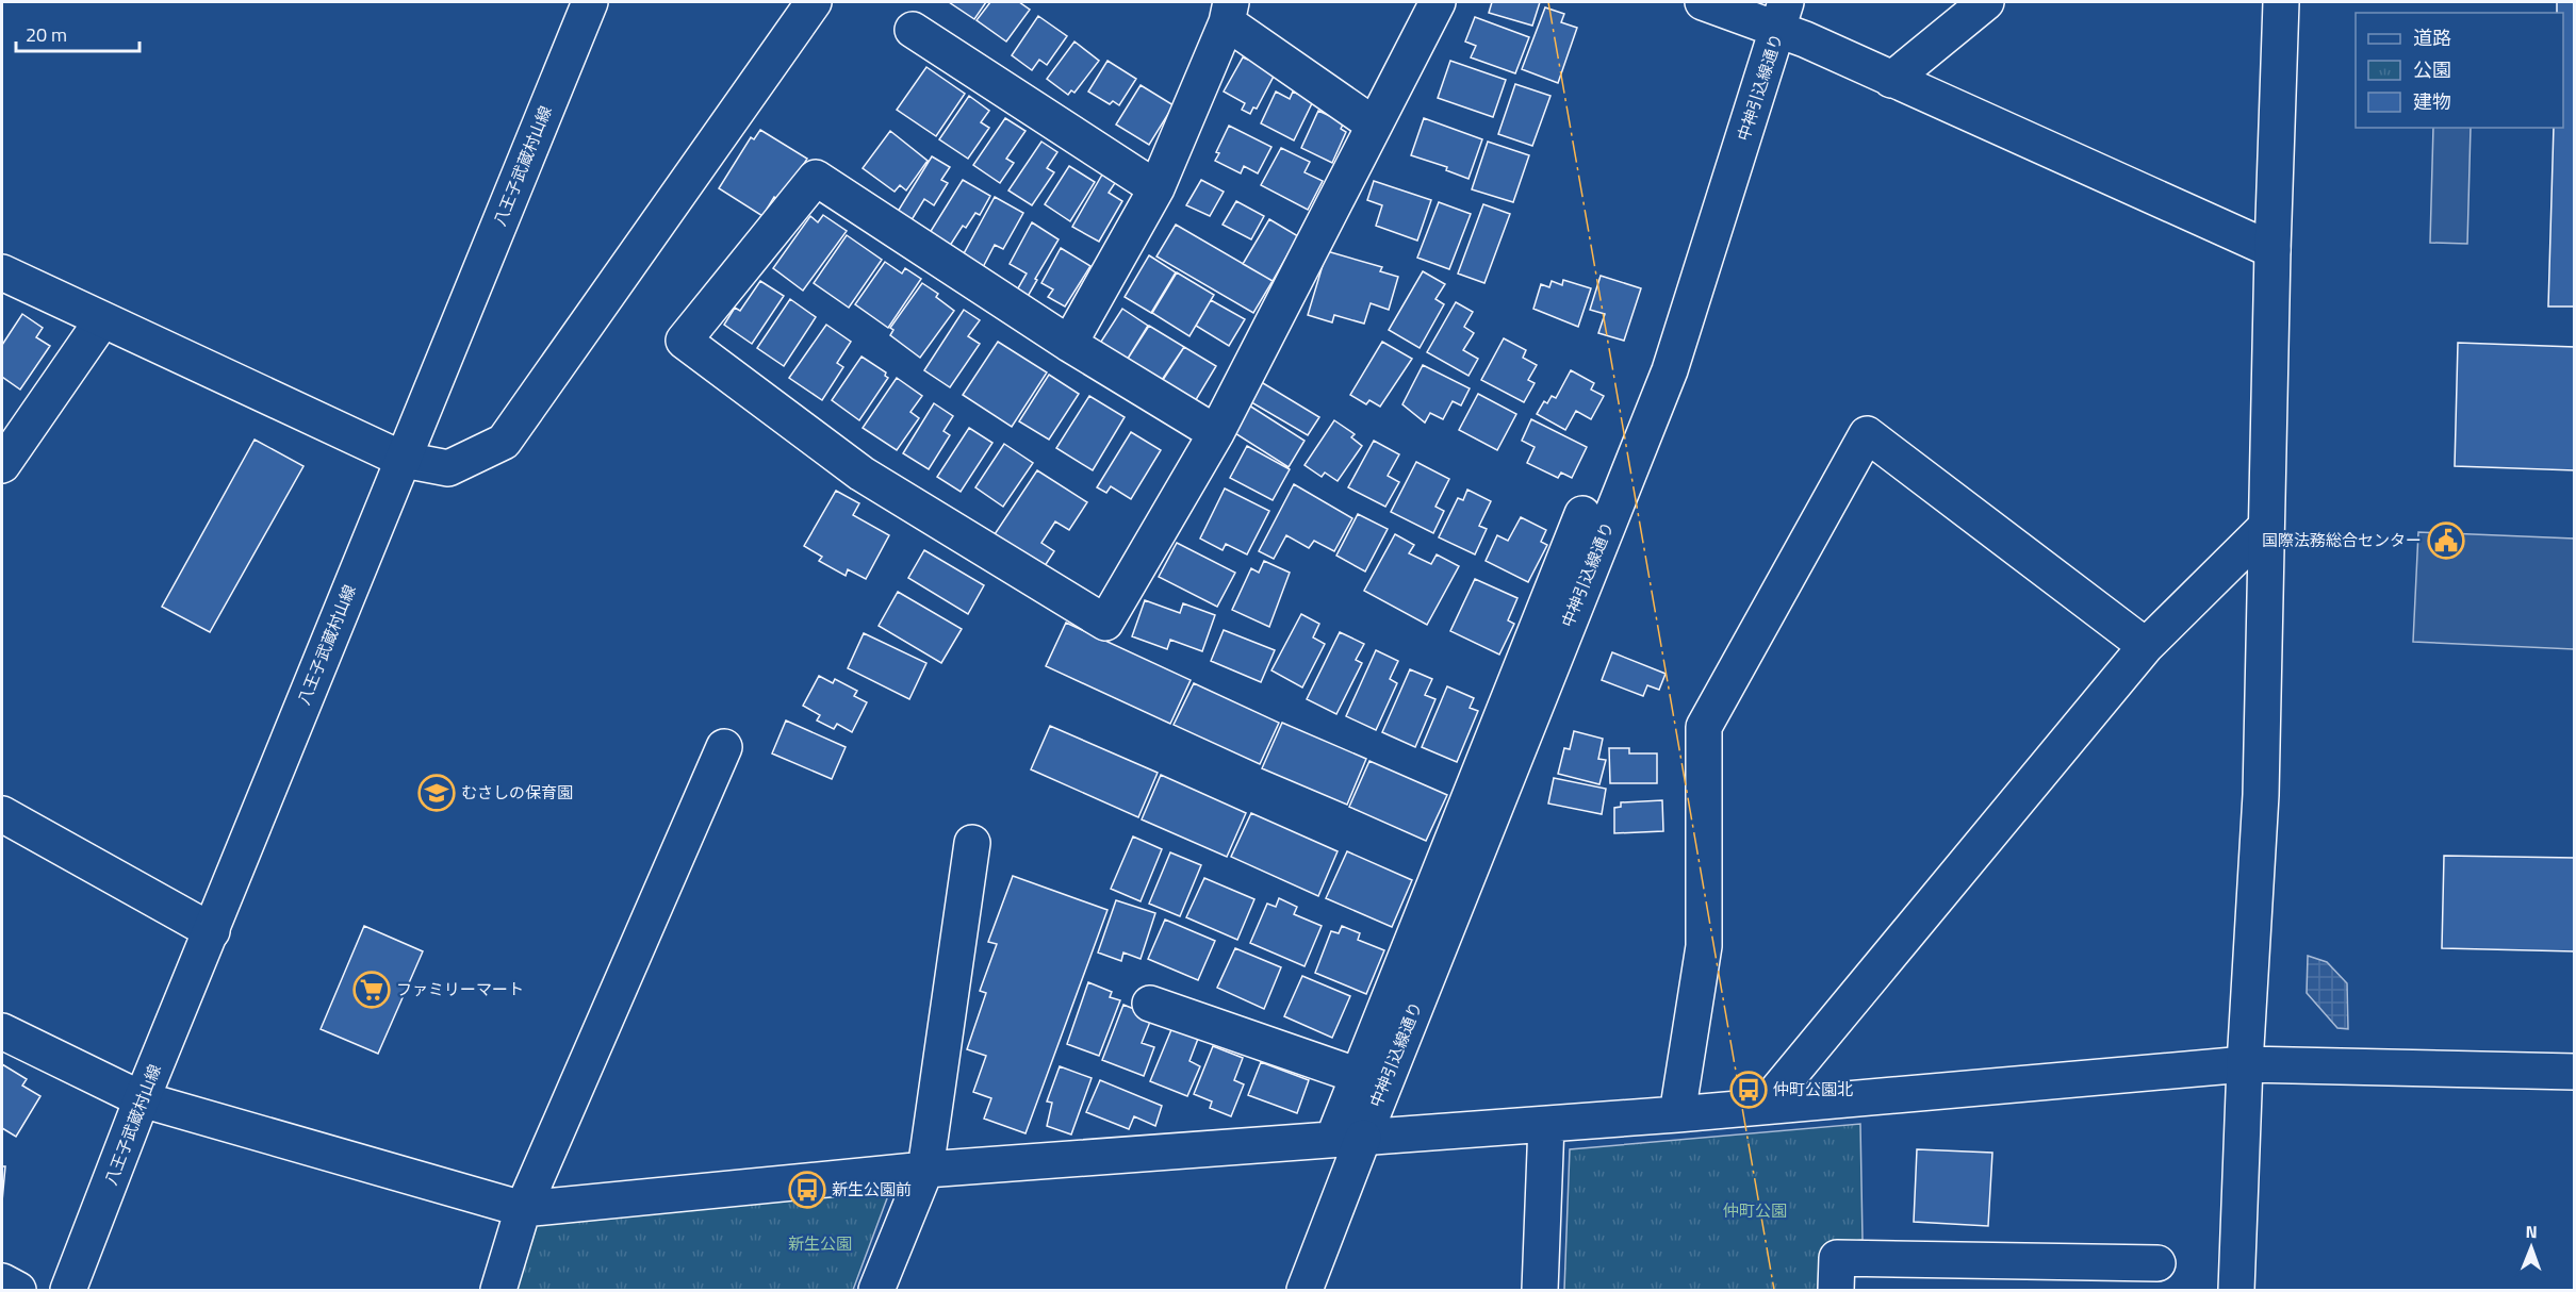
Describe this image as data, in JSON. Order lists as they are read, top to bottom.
{
  "streets": {
    "street": ["中神引込線通り", "八王子武蔵村山線"]
  },
  "parks": ["仲町公園", "新生公園"],
  "places": {
    "public building": ["国際法務総合センター"],
    "school or university": ["むさしの保育園"],
    "supermarket": ["ファミリーマート"],
    "bus stop": ["仲町公園北", "新生公園前"]
  },
  "legend": ["道路", "公園", "建物"],
  "scale_bar": "20 m",
  "north": "top"
}
